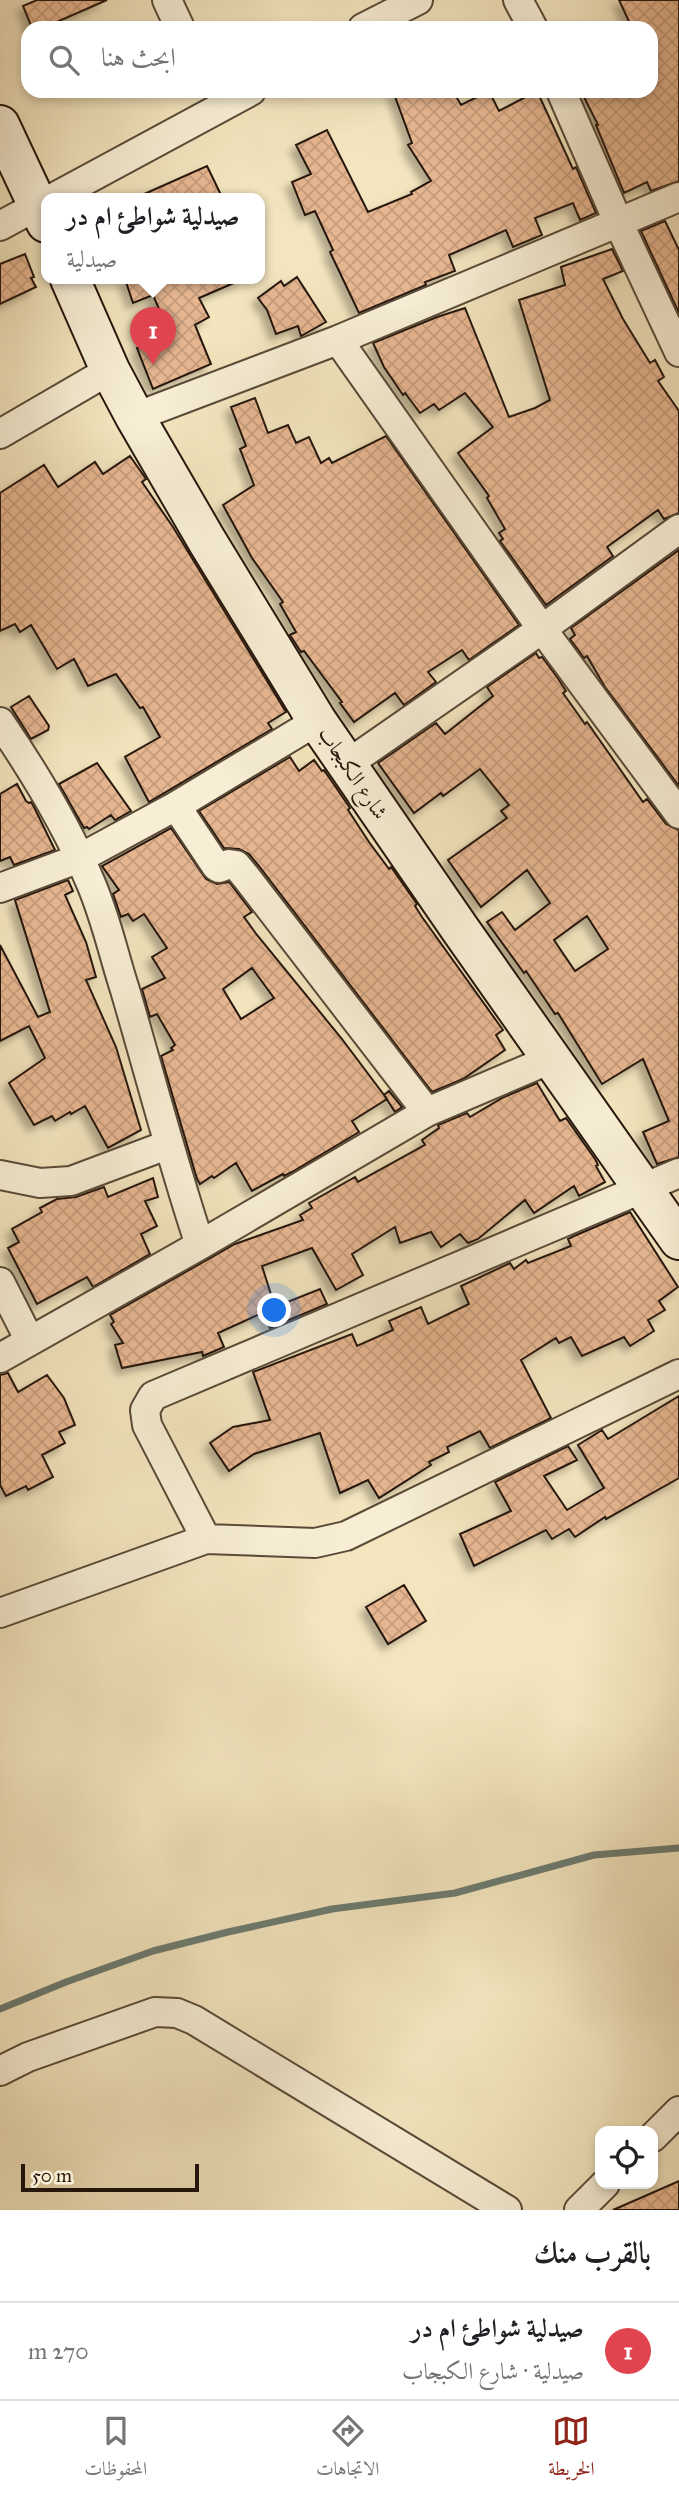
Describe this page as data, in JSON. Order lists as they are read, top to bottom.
{
  "streets": {
    "main road": ["شارع الكبجاب"]
  },
  "scale_bar": "50 m",
  "page": {
    "search": "ابحث هنا",
    "popup": ["صيدلية شواطئ ام در", "صيدلية"],
    "pins": "1",
    "scale": "50 m",
    "heading": "بالقرب منك",
    "list": [
      {
        "mark": "1",
        "name": "صيدلية شواطئ ام در",
        "note": "صيدلية · شارع الكبجاب",
        "value": "270 m"
      }
    ],
    "nav": ["الخريطة", "الاتجاهات", "المحفوظات"]
  }
}
